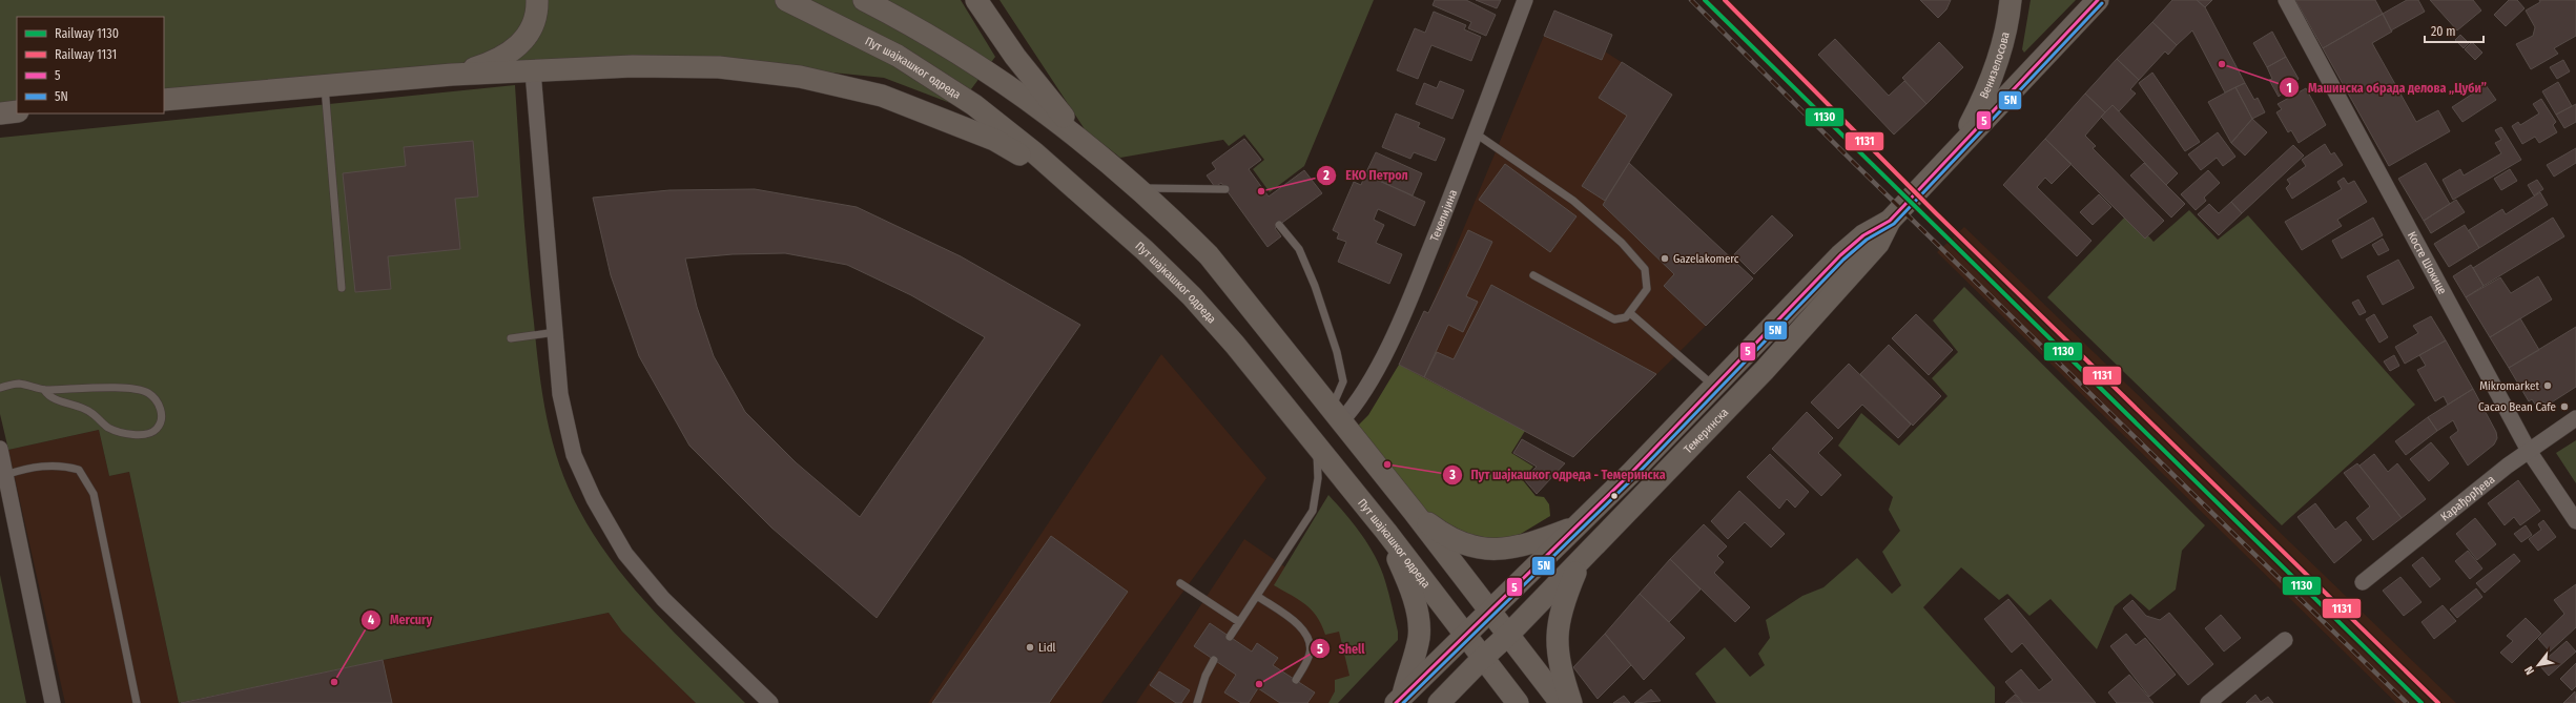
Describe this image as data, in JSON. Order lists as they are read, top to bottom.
{
  "streets": {
    "main road": ["Венизелосова", "Пут шајкашког одреда", "Темеринска"],
    "street": ["Текелијина", "Косте Шокице", "Карађорђева"]
  },
  "crossings": [
    ["Венизелосова", "Темеринска"],
    ["Пут шајкашког одреда", "Темеринска"],
    ["Косте Шокице", "Карађорђева"]
  ],
  "places": [
    "Машинска обрада делова „Цуби”",
    "ЕКО Петрол",
    "Gazelakomerc",
    "Mikromarket",
    "Cacao Bean Cafe",
    "Пут шајкашког одреда - Темеринска",
    "Lidl",
    "Mercury",
    "Shell"
  ],
  "lines": [
    "rail line 1130",
    "rail line 1131",
    "transit line 5",
    "transit line 5N"
  ],
  "legend": [
    "Railway 1130",
    "Railway 1131",
    "5",
    "5N"
  ],
  "scale_bar": "20 m",
  "north": "bottom left"
}
